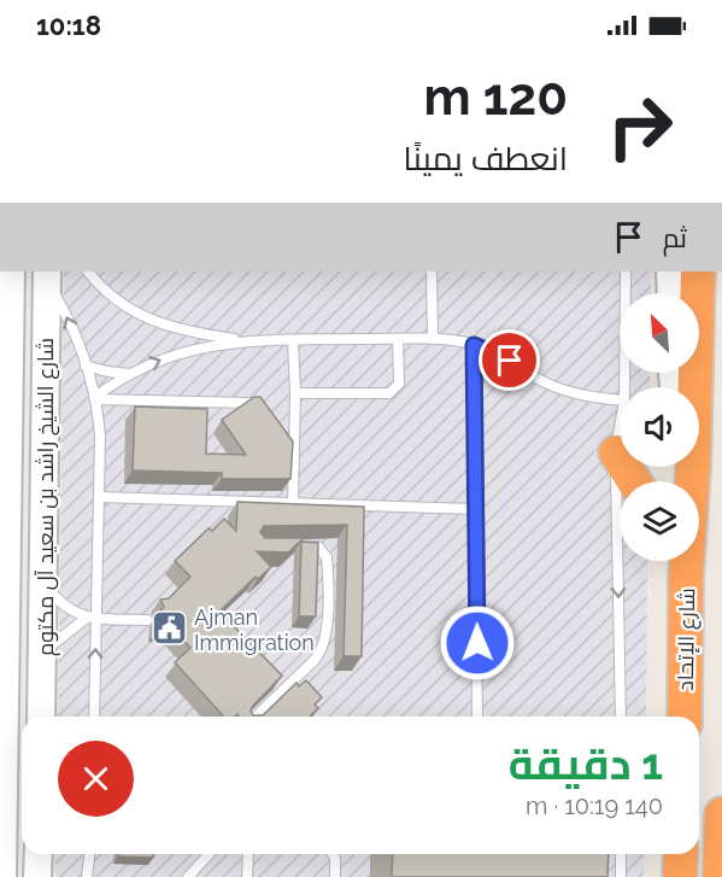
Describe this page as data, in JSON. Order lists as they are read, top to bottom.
{
  "streets": {
    "highway": ["شارع الإتحاد"],
    "main road": ["شارع الشيخ راشد بن سعيد آل مكتوم"]
  },
  "places": {
    "public building": ["Ajman Immigration"]
  },
  "north": "top left",
  "page": {
    "status": "10:18",
    "turn": ["120 m", "انعطف يمينًا"],
    "then": "ثم",
    "heading": ["1 دقيقة", "140 m · 10:19"]
  }
}
